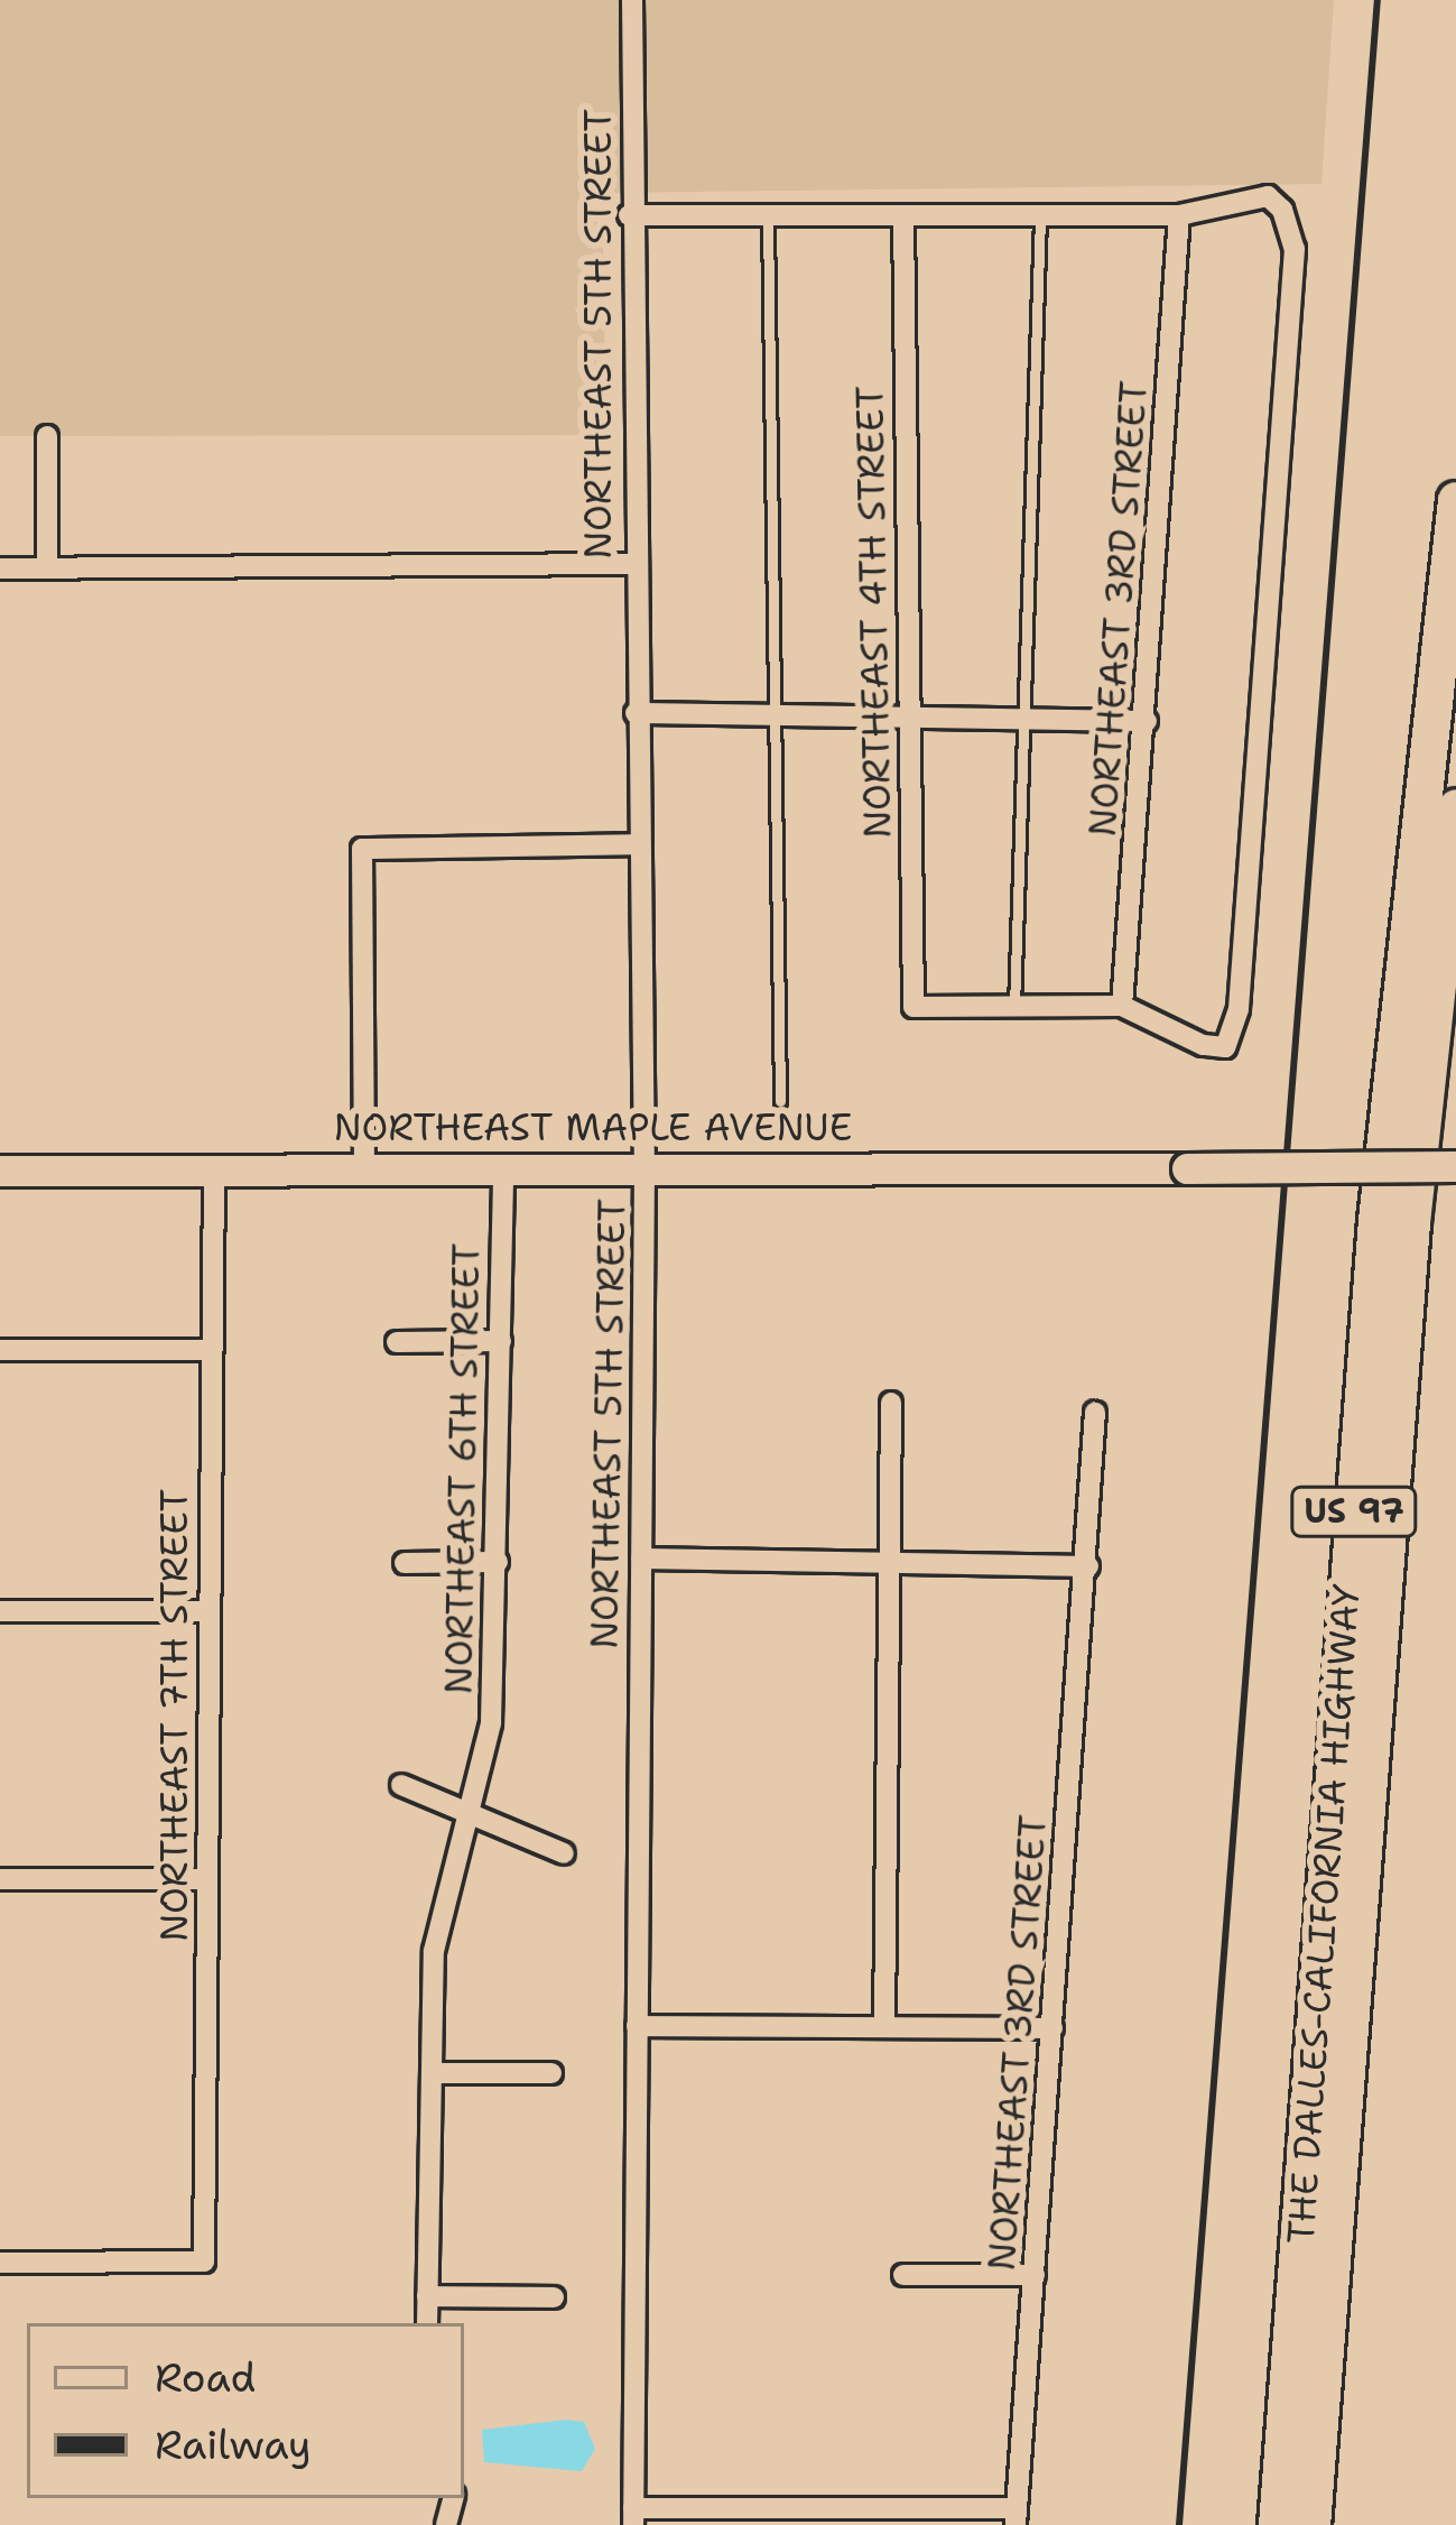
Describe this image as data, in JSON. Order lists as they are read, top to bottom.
{
  "streets": {
    "highway": ["US 97", "THE DALLES-CALIFORNIA HIGHWAY"],
    "main road": ["NORTHEAST MAPLE AVENUE"],
    "street": [
      "NORTHEAST 5TH STREET",
      "NORTHEAST 3RD STREET",
      "NORTHEAST 4TH STREET",
      "NORTHEAST 6TH STREET",
      "NORTHEAST 7TH STREET"
    ]
  },
  "crossings": [
    ["NORTHEAST 5TH STREET", "NORTHEAST MAPLE AVENUE"],
    ["NORTHEAST MAPLE AVENUE", "NORTHEAST 6TH STREET"],
    ["NORTHEAST MAPLE AVENUE", "NORTHEAST 7TH STREET"]
  ],
  "legend": ["Road", "Railway"]
}
